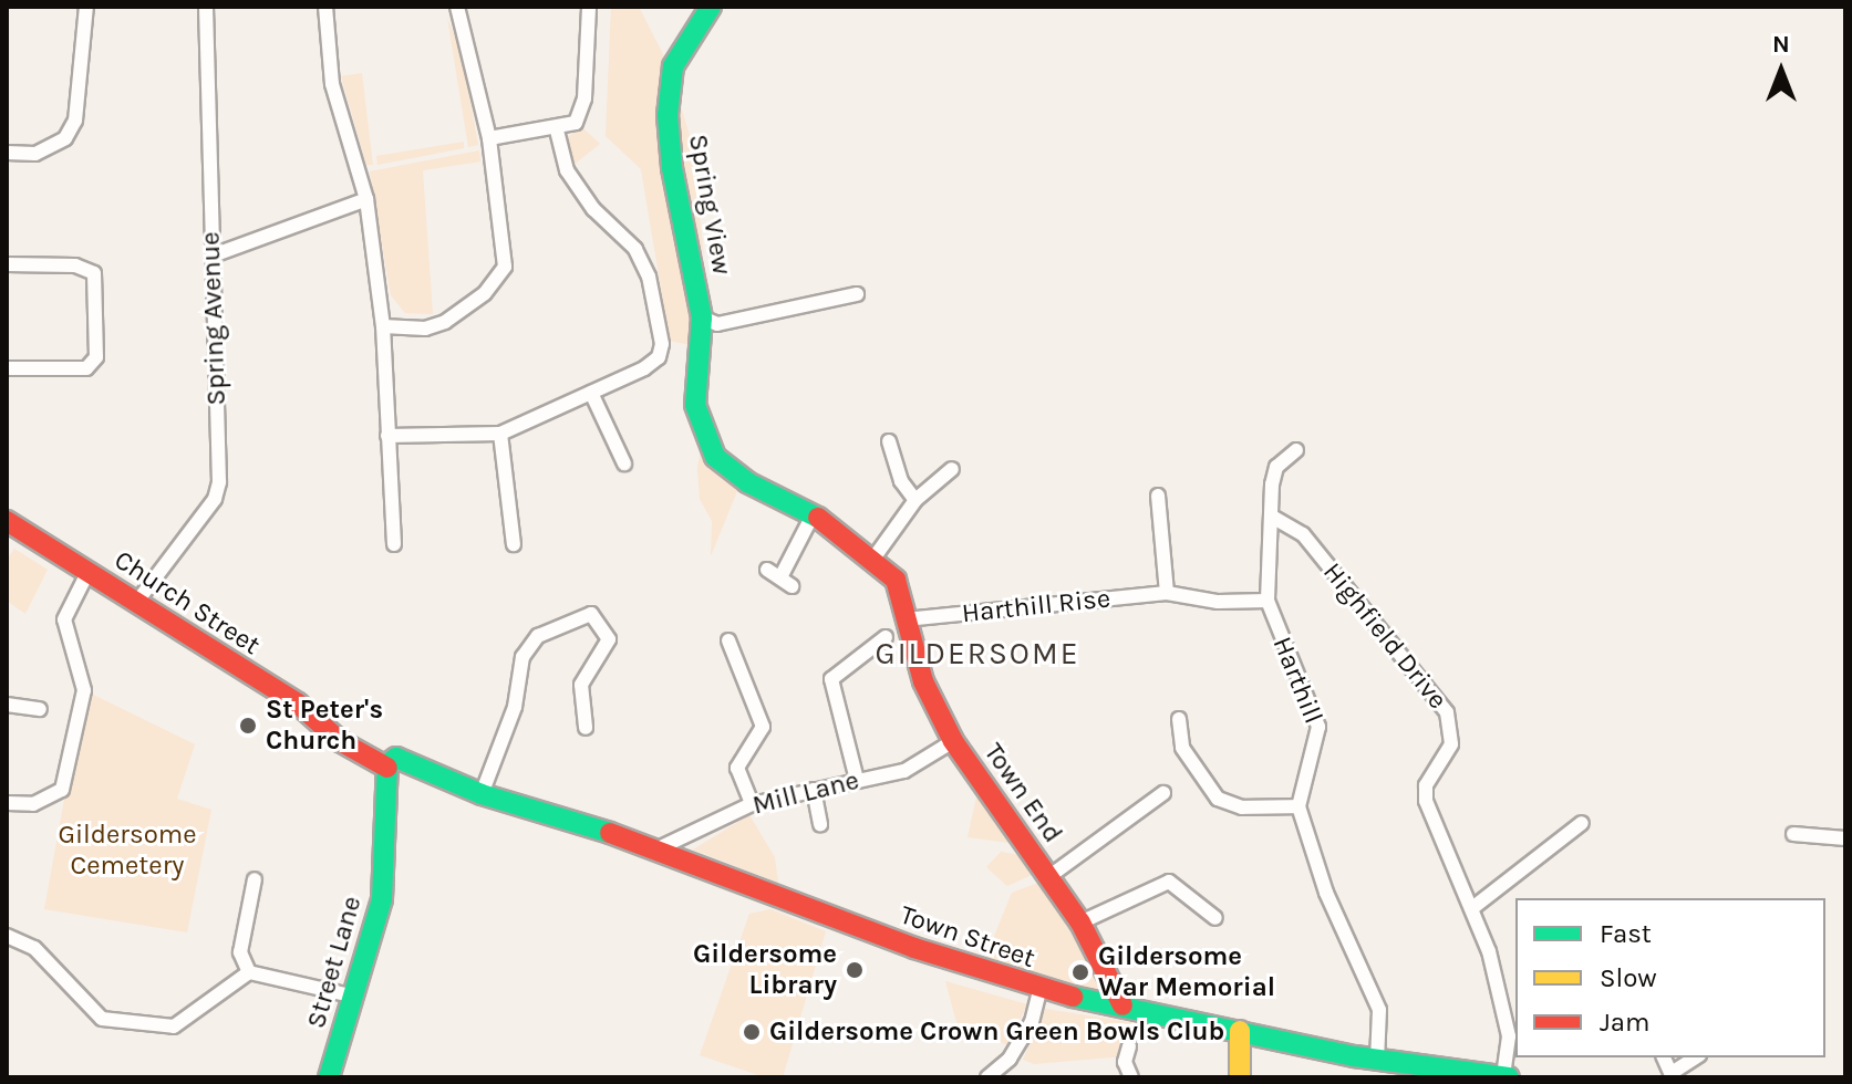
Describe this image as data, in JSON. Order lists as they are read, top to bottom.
{
  "streets": {
    "main road": [
      "Spring View",
      "Church Street",
      "Town End",
      "Town Street",
      "Street Lane"
    ],
    "street": [
      "Spring Avenue",
      "Harthill Rise",
      "Highfield Drive",
      "Harthill",
      "Mill Lane"
    ]
  },
  "crossings": [
    ["Spring View", "Harthill Rise"],
    ["Spring View", "Mill Lane"],
    ["Spring View", "Town End"],
    ["Spring Avenue", "Church Street"],
    ["Church Street", "Town Street"],
    ["Church Street", "Street Lane"],
    ["Harthill Rise", "Harthill"],
    ["Highfield Drive", "Harthill"],
    ["Highfield Drive", "Town Street"],
    ["Mill Lane", "Town End"],
    ["Mill Lane", "Town Street"],
    ["Town End", "Town Street"],
    ["Town Street", "Street Lane"]
  ],
  "districts": ["GILDERSOME"],
  "parks": ["Gildersome Cemetery"],
  "places": [
    "St Peter's Church",
    "Gildersome Library",
    "Gildersome War Memorial",
    "Gildersome Crown Green Bowls Club"
  ],
  "legend": ["Fast", "Slow", "Jam"],
  "north": "top"
}
